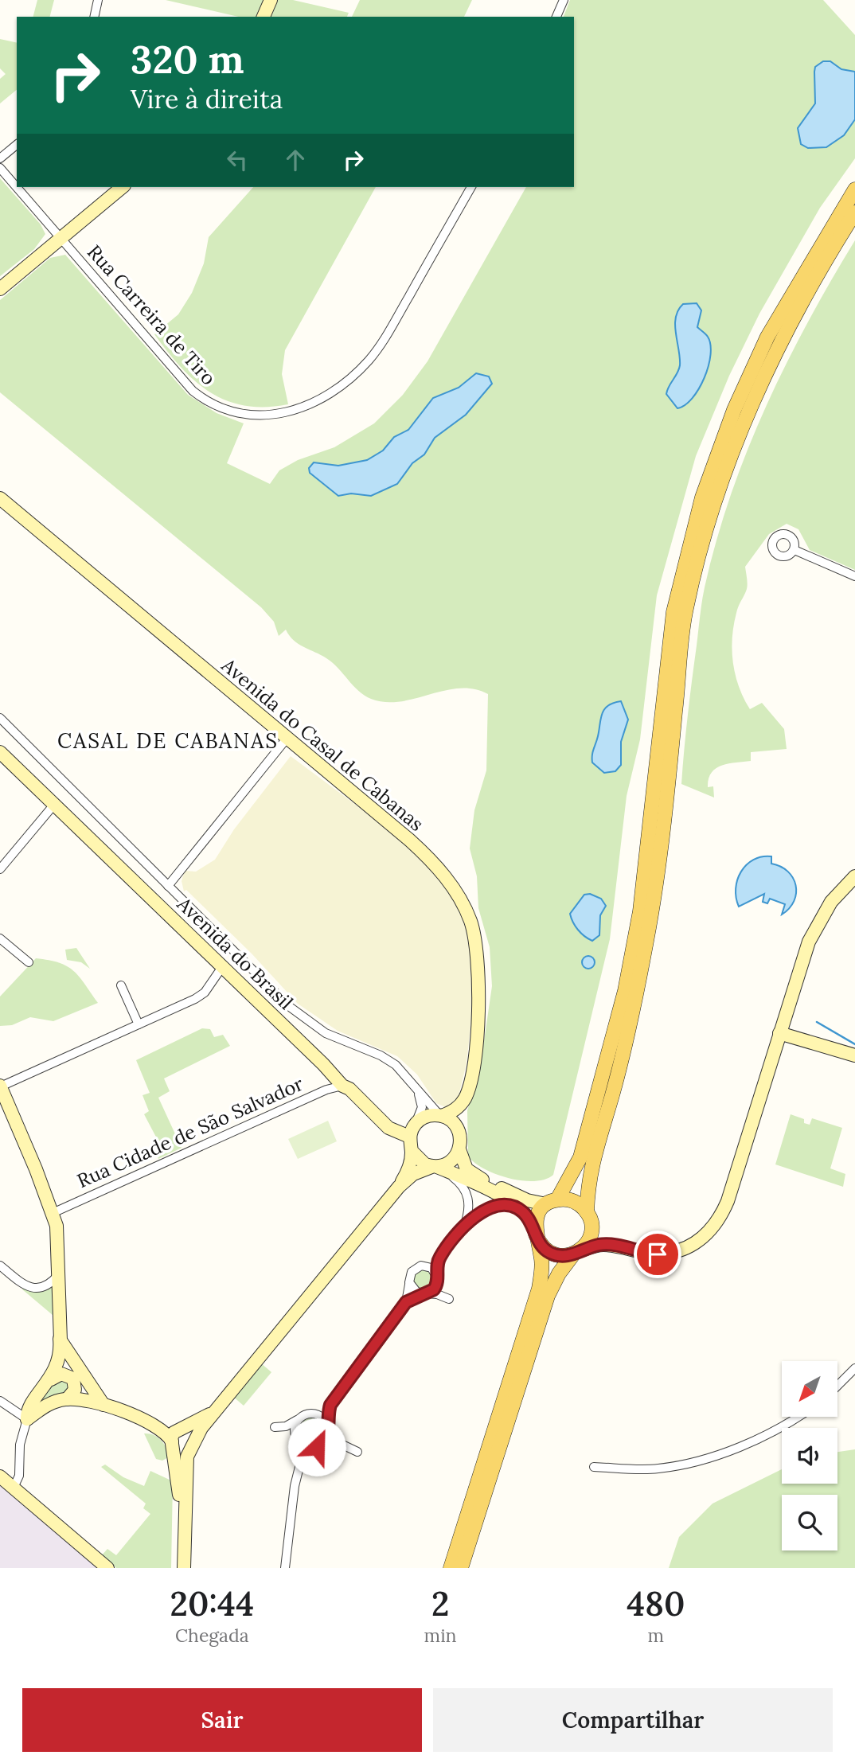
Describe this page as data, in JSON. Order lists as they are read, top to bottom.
{
  "streets": {
    "street": [
      "Rua Carreira de Tiro",
      "Avenida do Casal de Cabanas",
      "Avenida do Brasil",
      "Rua Cidade de São Salvador"
    ]
  },
  "crossings": [
    ["Avenida do Casal de Cabanas", "Avenida do Brasil"],
    ["Avenida do Brasil", "Rua Cidade de São Salvador"]
  ],
  "districts": ["CASAL DE CABANAS"],
  "north": "bottom left",
  "page": {
    "turn": ["320 m", "Vire à direita"],
    "eta": [
      "20:44",
      "Chegada",
      "2",
      "min",
      "480",
      "m"
    ],
    "buttons": ["Sair", "Compartilhar"]
  }
}
